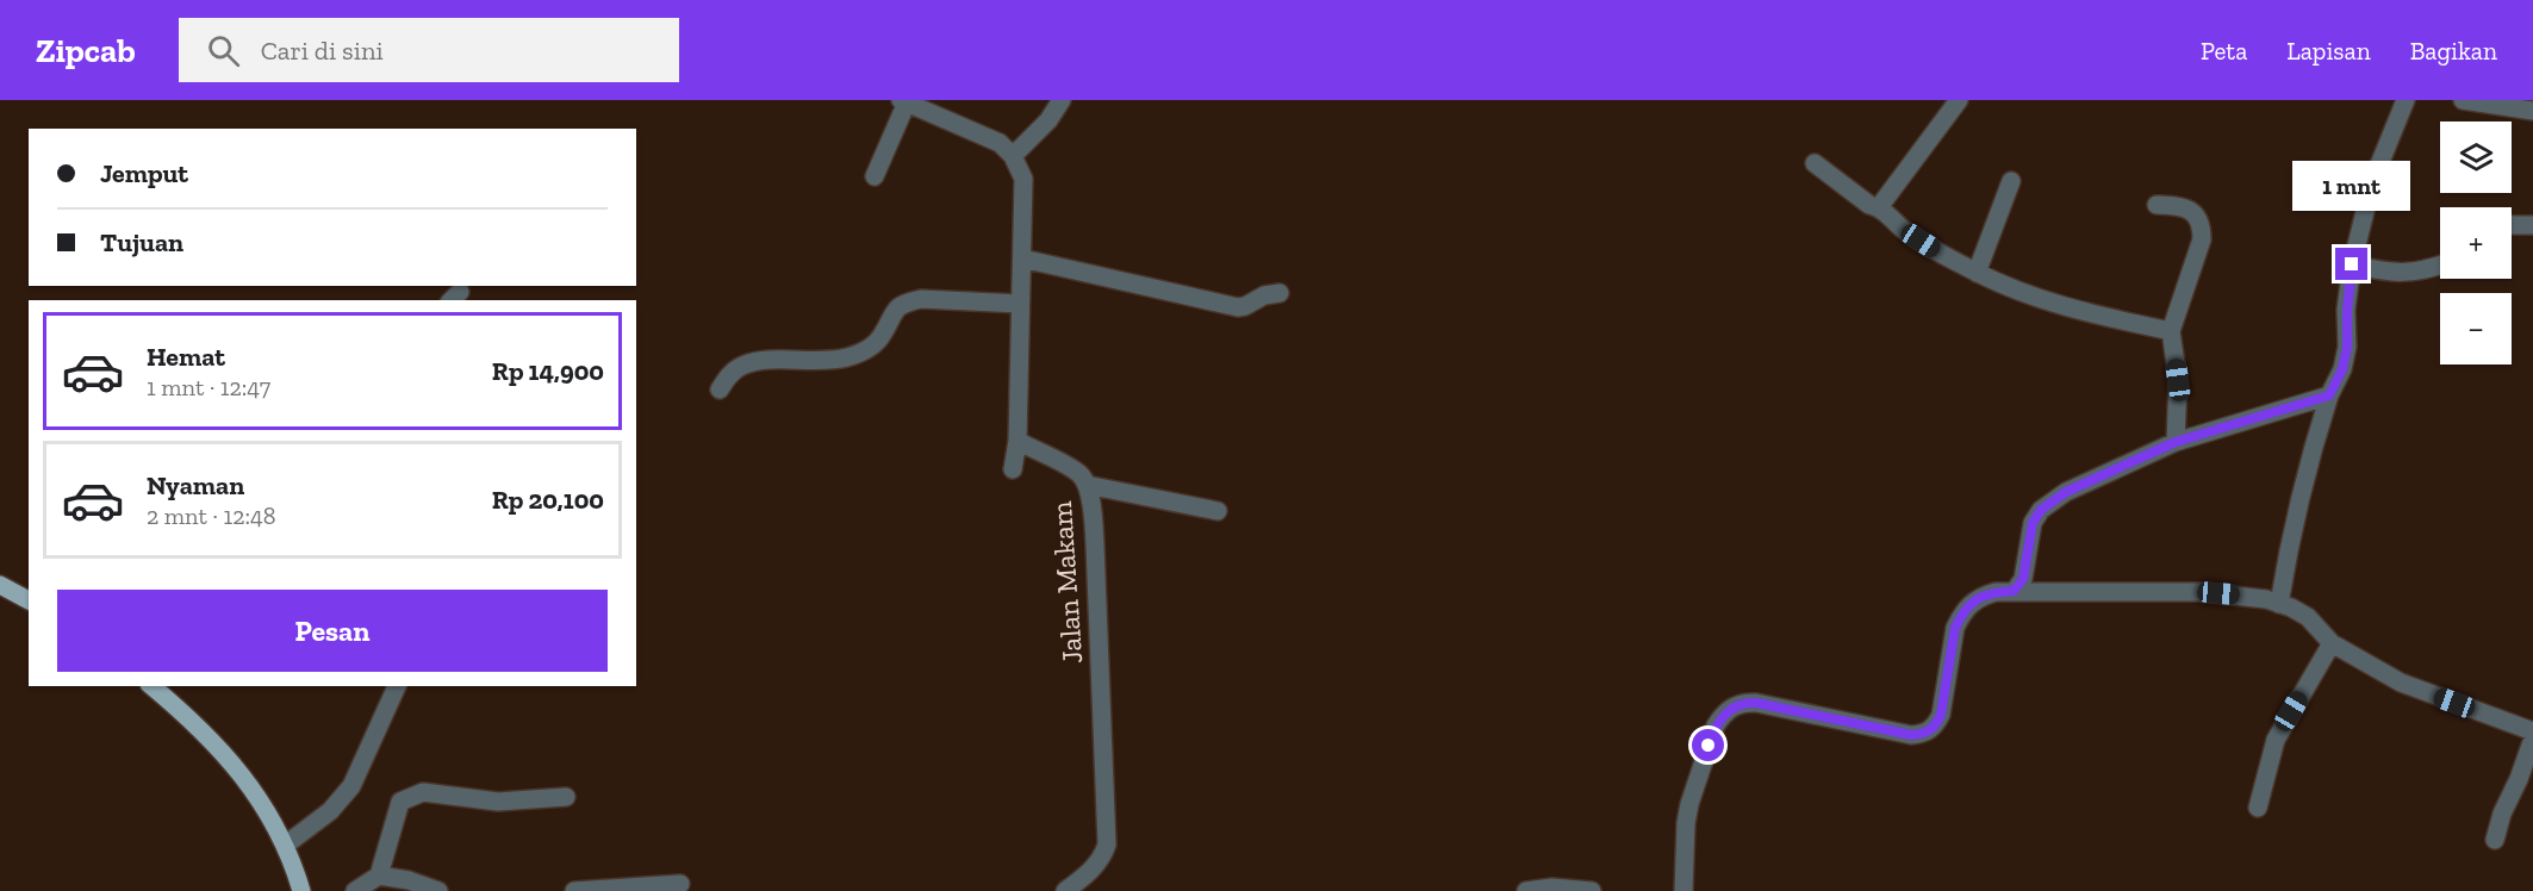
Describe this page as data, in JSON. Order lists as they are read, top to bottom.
{
  "streets": {
    "street": ["Jalan Makam"]
  },
  "page": {
    "header": "Zipcab",
    "search": "Cari di sini",
    "nav": ["Peta", "Lapisan", "Bagikan"],
    "map_buttons": ["+", "−"],
    "banner": ["Jemput", "Tujuan"],
    "bubble": "1 mnt",
    "list": [
      {
        "name": "Hemat",
        "note": "1 mnt · 12:47",
        "value": "Rp 14,900"
      },
      {
        "name": "Nyaman",
        "note": "2 mnt · 12:48",
        "value": "Rp 20,100"
      }
    ],
    "buttons": "Pesan"
  }
}
